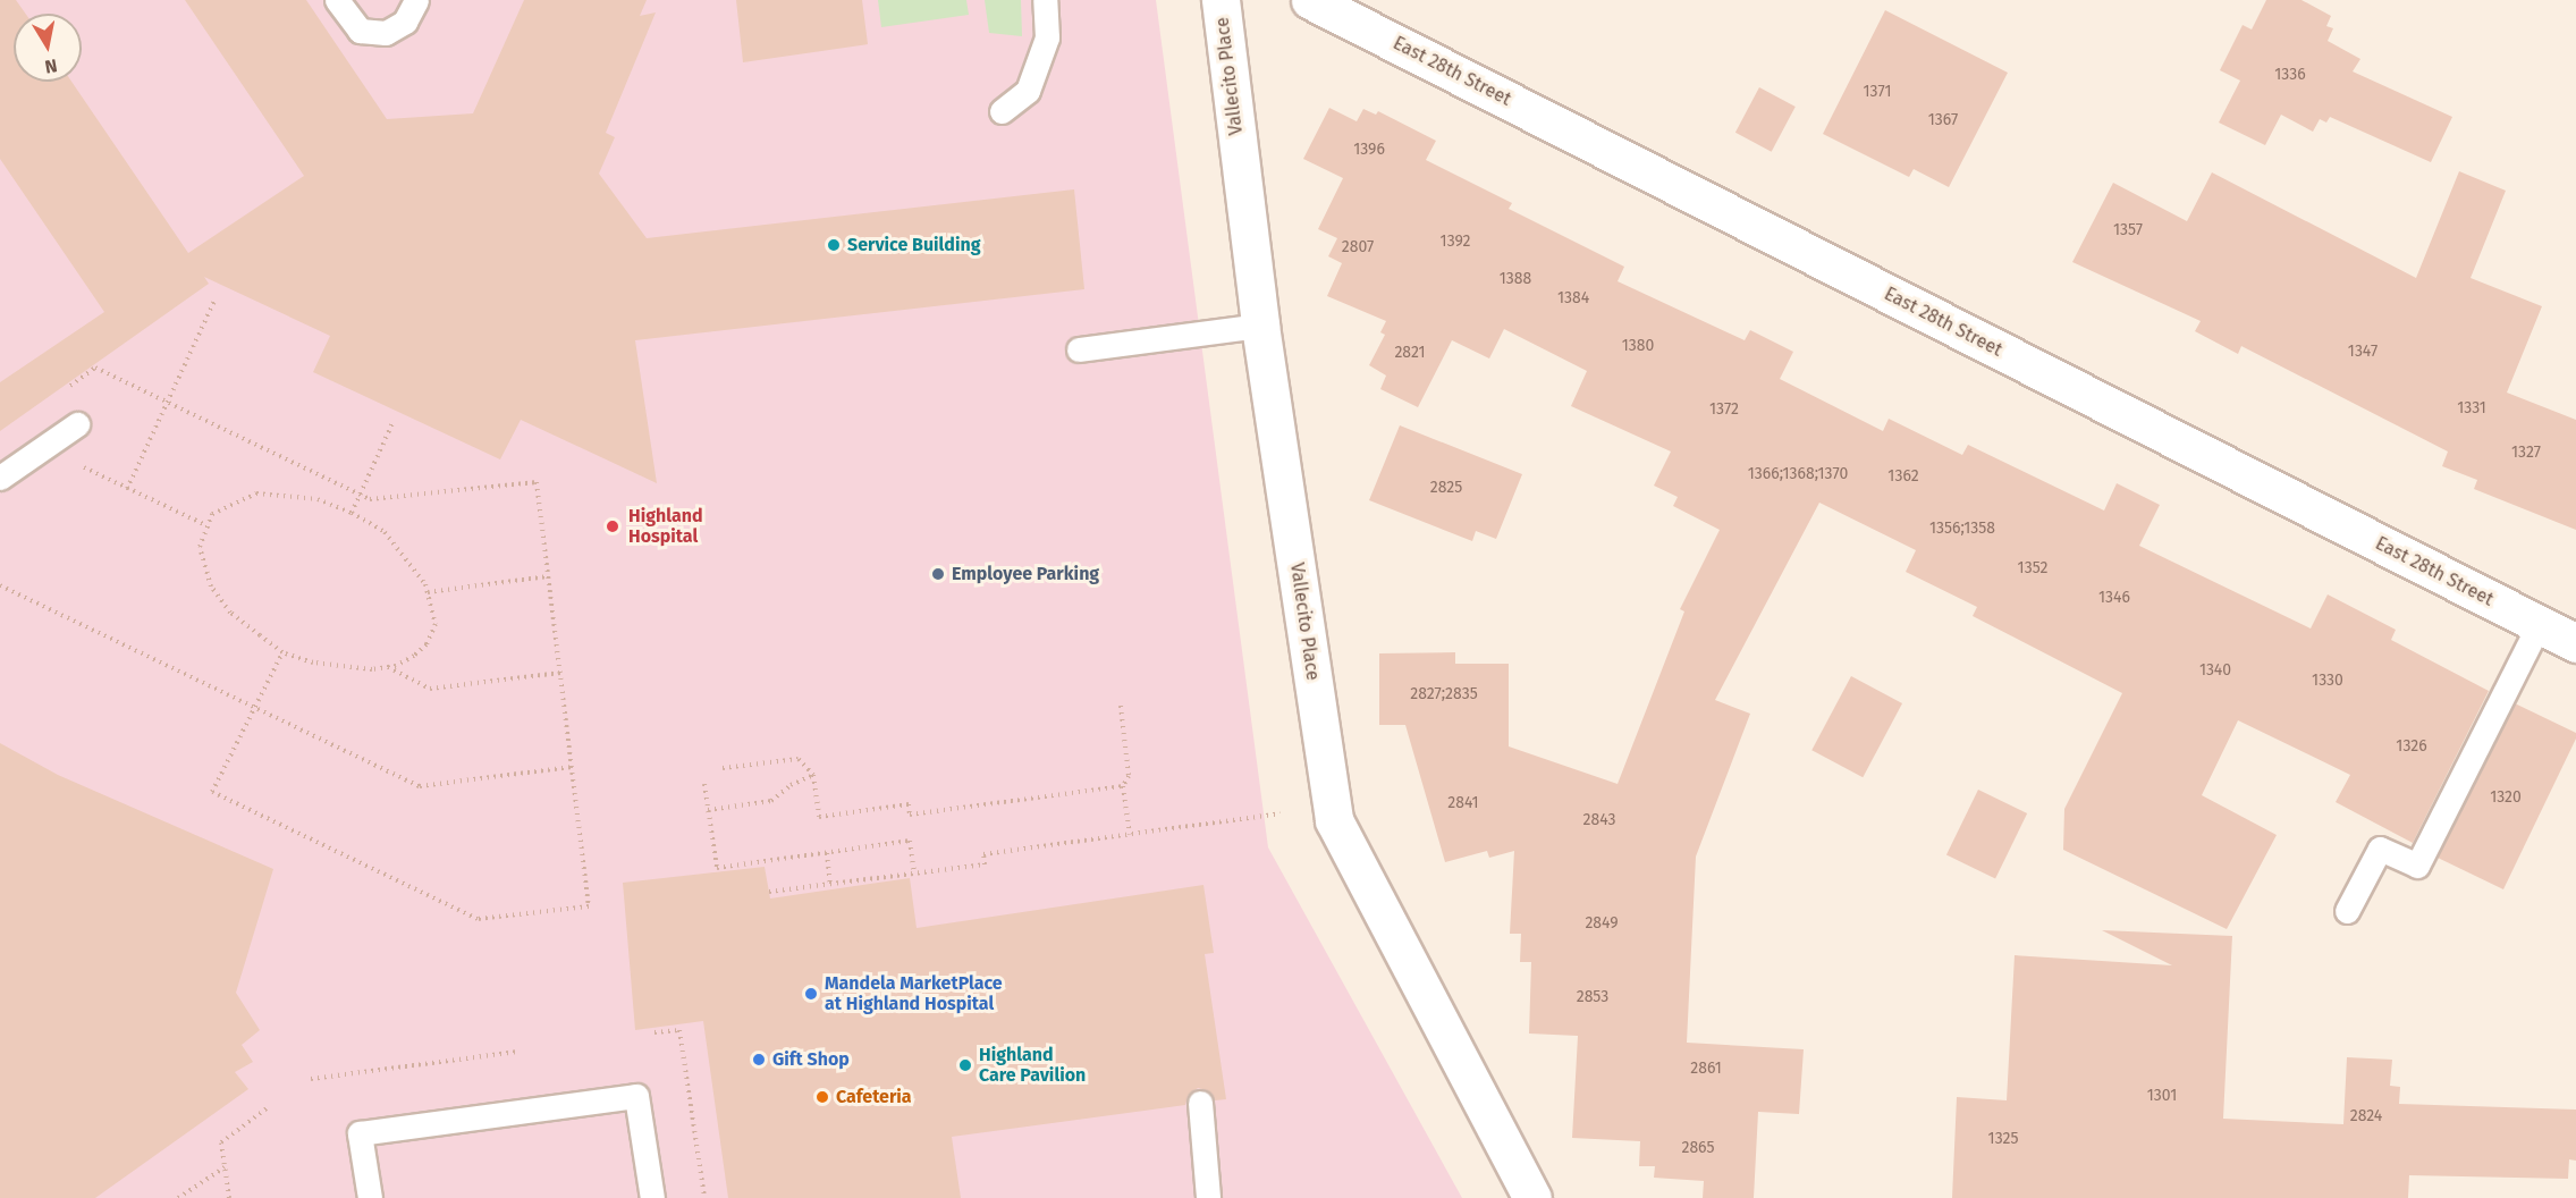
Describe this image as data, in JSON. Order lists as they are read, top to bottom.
{
  "streets": {
    "street": ["East 28th Street", "Vallecito Place"]
  },
  "places": [
    "Service Building",
    "Highland Hospital",
    "Employee Parking",
    "Mandela MarketPlace at Highland Hospital",
    "Gift Shop",
    "Highland Care Pavilion",
    "Cafeteria"
  ],
  "house_numbers": [
    "1336",
    "1371",
    "1367",
    "1396",
    "1357",
    "1392",
    "2807",
    "1388",
    "1384",
    "1380",
    "1347",
    "2821",
    "1331",
    "1372",
    "1327",
    "1366;1368;1370",
    "1362",
    "2825",
    "1356;1358",
    "1352",
    "1346",
    "1340",
    "1330",
    "2827;2835",
    "1326",
    "1320",
    "2841",
    "2843",
    "2849",
    "2853",
    "2861",
    "1301",
    "2824",
    "1325",
    "2865"
  ],
  "north": "bottom"
}
